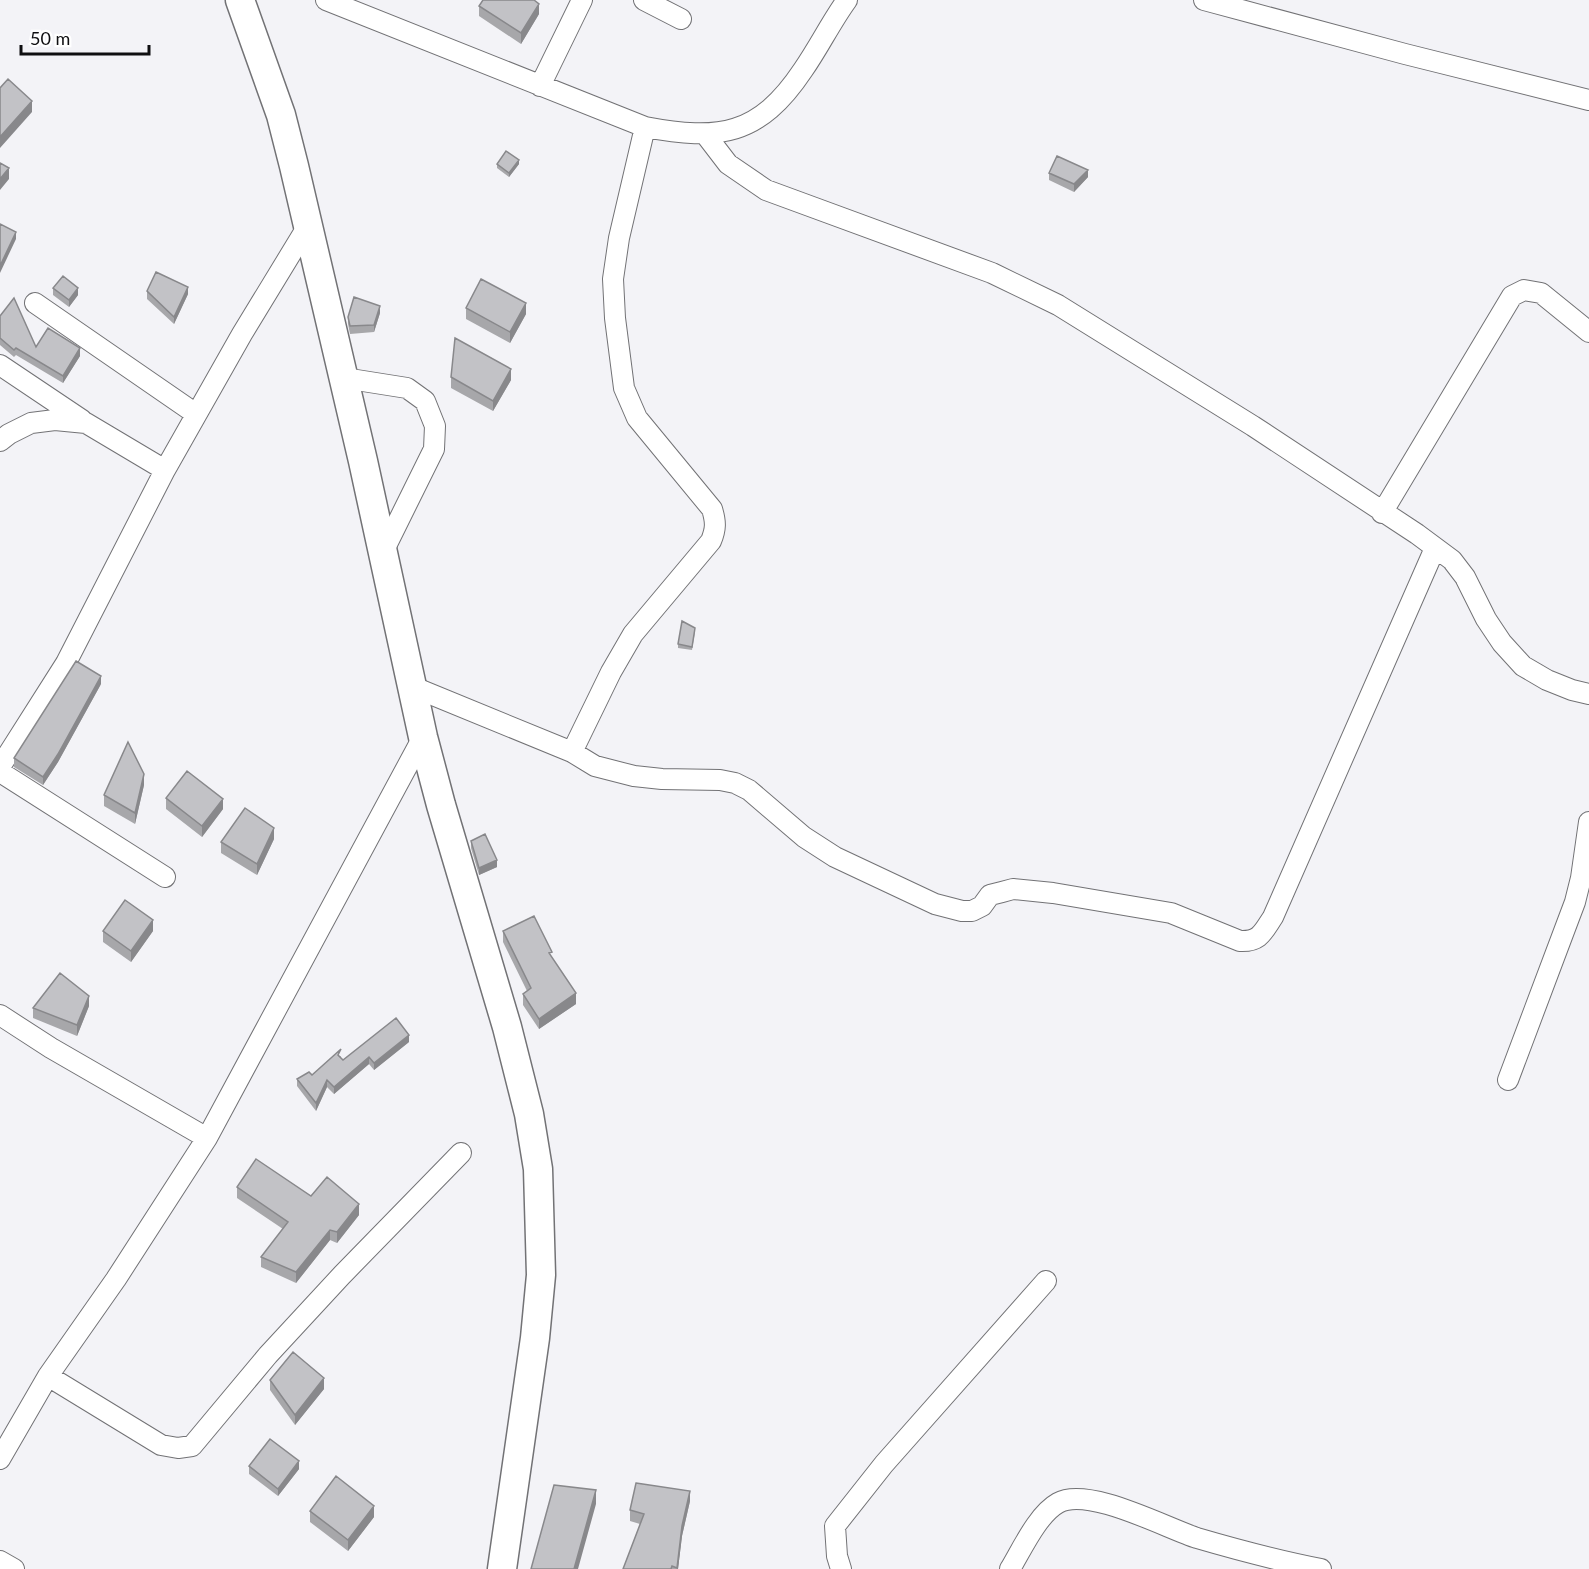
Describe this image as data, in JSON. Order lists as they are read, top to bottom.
{
  "scale_bar": "50 m"
}
